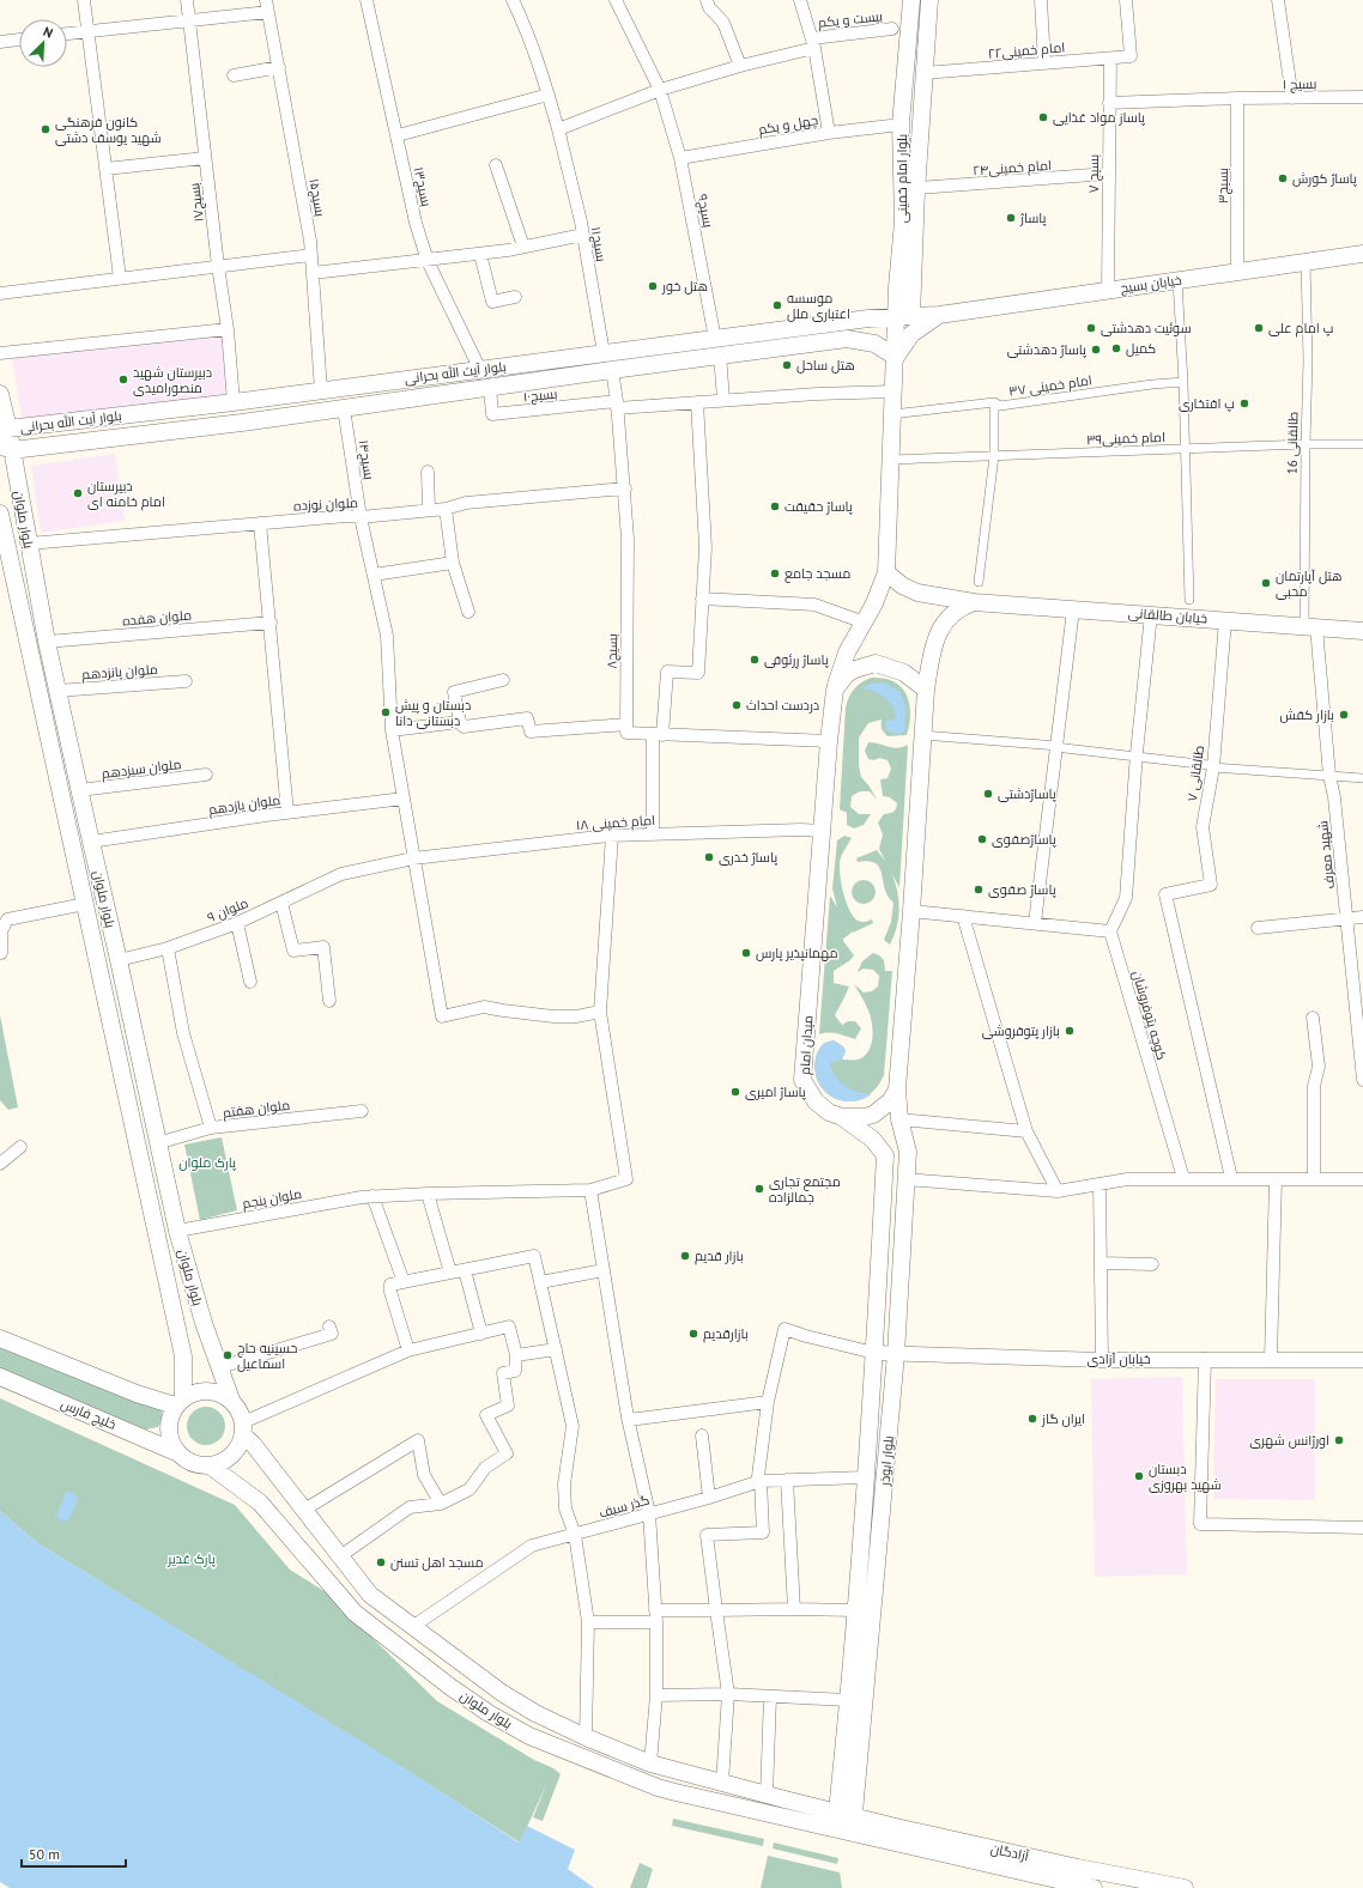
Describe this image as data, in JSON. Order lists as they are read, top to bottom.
{
  "streets": {
    "main road": [
      "بلوار امام خمینی",
      "خیابان بسیج",
      "بلوار آیت الله بحرانی",
      "بلوار ملوان",
      "خیابان طالقانی",
      "میدان امام",
      "خلیج فارس",
      "بلوار ابوذر",
      "آزادگان"
    ],
    "street": [
      "بیست و یکم",
      "امام خمینی۲۲",
      "بسیج ۱",
      "چهل و یکم",
      "امام خمینی۲۴",
      "بسیج ۷",
      "بسیج۳",
      "بسیج۱۳",
      "بسیج۱۵",
      "بسیج۱۷",
      "بسیج۹",
      "بسیج۱۱",
      "امام خمینی ۳۷",
      "بسیج۱۰",
      "امام خمینی۳۹",
      "طالقانی 16",
      "بسیج۱۴",
      "ملوان نوزده",
      "ملوان هفده",
      "بسیج۸",
      "ملوان پانزدهم",
      "ملوان سیزدهم",
      "طالقانی ۷",
      "ملوان یازدهم",
      "امام خمینی ۱۸",
      "شهید معرف",
      "ملوان ۹",
      "کوچه پتوفروشان",
      "ملوان هفتم",
      "ملوان پنجم",
      "خیابان آزادی",
      "گذر سیف"
    ]
  },
  "crossings": [
    ["بیست و یکم", "بسیج۹"],
    ["بیست و یکم", "بسیج۱۱"],
    ["امام خمینی۲۲", "بسیج ۷"],
    ["امام خمینی۲۲", "بلوار امام خمینی"],
    ["بسیج ۱", "بسیج ۷"],
    ["بسیج ۱", "بسیج۳"],
    ["چهل و یکم", "بلوار امام خمینی"],
    ["چهل و یکم", "بسیج۹"],
    ["امام خمینی۲۴", "بسیج ۷"],
    ["امام خمینی۲۴", "بلوار امام خمینی"],
    ["بسیج ۷", "خیابان بسیج"],
    ["بلوار امام خمینی", "خیابان بسیج"],
    ["بلوار امام خمینی", "بلوار آیت الله بحرانی"],
    ["بلوار امام خمینی", "امام خمینی ۳۷"],
    ["بلوار امام خمینی", "امام خمینی۳۹"],
    ["بلوار امام خمینی", "خیابان طالقانی"],
    ["بلوار امام خمینی", "میدان امام"],
    ["بسیج۳", "خیابان بسیج"],
    ["بسیج۱۳", "بلوار آیت الله بحرانی"],
    ["بسیج۱۵", "بلوار آیت الله بحرانی"],
    ["بسیج۱۷", "بلوار آیت الله بحرانی"],
    ["بسیج۹", "بلوار آیت الله بحرانی"],
    ["بسیج۱۱", "بلوار آیت الله بحرانی"],
    ["خیابان بسیج", "بلوار آیت الله بحرانی"],
    ["خیابان بسیج", "طالقانی 16"],
    ["بلوار آیت الله بحرانی", "بسیج۱۰"],
    ["بلوار آیت الله بحرانی", "بسیج۱۴"],
    ["بلوار آیت الله بحرانی", "بلوار ملوان"],
    ["بلوار آیت الله بحرانی", "بسیج۸"],
    ["بسیج۱۰", "بسیج۸"],
    ["امام خمینی۳۹", "طالقانی 16"],
    ["طالقانی 16", "خیابان طالقانی"],
    ["طالقانی 16", "شهید معرف"],
    ["بسیج۱۴", "ملوان نوزده"],
    ["بسیج۱۴", "ملوان یازدهم"],
    ["بسیج۱۴", "امام خمینی ۱۸"],
    ["بسیج۱۴", "ملوان پنجم"],
    ["ملوان نوزده", "بلوار ملوان"],
    ["ملوان نوزده", "بسیج۸"],
    ["بلوار ملوان", "ملوان هفده"],
    ["بلوار ملوان", "ملوان پانزدهم"],
    ["بلوار ملوان", "ملوان سیزدهم"],
    ["بلوار ملوان", "ملوان یازدهم"],
    ["بلوار ملوان", "ملوان ۹"],
    ["بلوار ملوان", "ملوان هفتم"],
    ["بلوار ملوان", "ملوان پنجم"],
    ["بلوار ملوان", "خلیج فارس"],
    ["بلوار ملوان", "بلوار ابوذر"],
    ["بلوار ملوان", "گذر سیف"],
    ["بلوار ملوان", "آزادگان"],
    ["خیابان طالقانی", "طالقانی ۷"],
    ["خیابان طالقانی", "شهید معرف"],
    ["خیابان طالقانی", "میدان امام"],
    ["امام خمینی ۱۸", "ملوان ۹"],
    ["امام خمینی ۱۸", "میدان امام"],
    ["میدان امام", "بلوار ابوذر"],
    ["خیابان آزادی", "بلوار ابوذر"],
    ["بلوار ابوذر", "گذر سیف"],
    ["بلوار ابوذر", "آزادگان"]
  ],
  "parks": ["پارک ملوان", "پارک غدیر"],
  "places": [
    "پاساز مواد غذایی",
    "کانون فرهنگی شهید یوسف دشتی",
    "پاساژ کورش",
    "پاساژ",
    "هتل خور",
    "موسسه اعتباری ملل",
    "سوئیت دهدشتی",
    "پ امام علی",
    "کمیل",
    "پاساژ دهدشتی",
    "هتل ساحل",
    "دبیرستان شهید منصورامیدی",
    "پ افتخاری",
    "دبیرستان امام خامنه ای",
    "پاساژ حقیقت",
    "مسجد جامع",
    "هتل آپارتمان محبی",
    "پاساژ رِرئوفی",
    "دردست احداث",
    "دبستان و پیش دبستانی دانا",
    "بازار کفش",
    "پاساژدشتی",
    "پاساژصفوی",
    "پاساژ خدری",
    "پاساژ صفوی",
    "مهمانپذیر پارس",
    "بازار پتوفروشی",
    "پاساژ امیری",
    "مجتمع تجاری جمالزاده",
    "بازار قدیم",
    "بازارقدیم",
    "حسینیه حاج اسماعیل",
    "ایران گاز",
    "اورژانس شهری",
    "دبستان شهید بهروزی",
    "مسجد اهل تسنن"
  ],
  "scale_bar": "50 m",
  "north": "top right"
}
